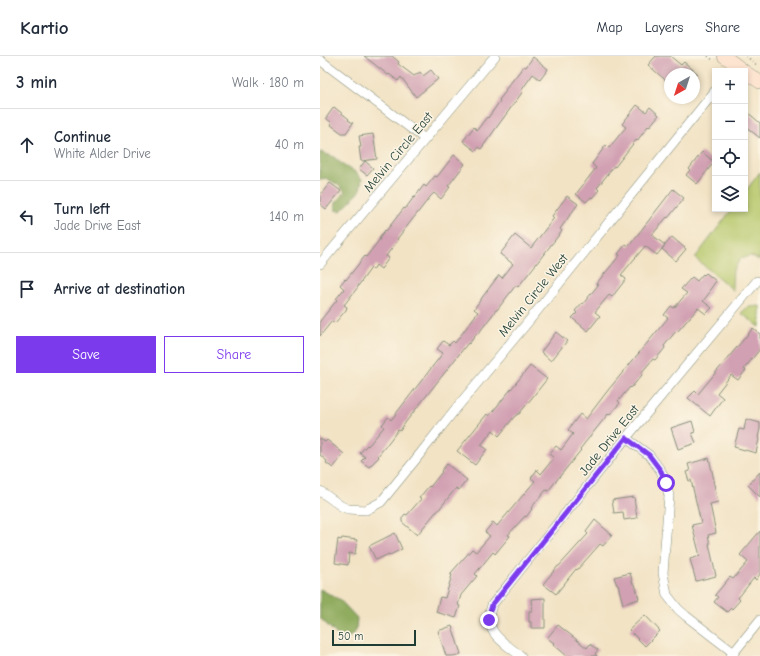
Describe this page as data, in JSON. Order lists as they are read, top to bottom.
{
  "streets": {
    "street": ["Melvin Circle East", "Melvin Circle West", "Jade Drive East"]
  },
  "scale_bar": "50 m",
  "north": "bottom left",
  "page": {
    "header": "Kartio",
    "nav": ["Map", "Layers", "Share"],
    "heading": ["3 min", "Walk · 180 m"],
    "map_buttons": ["+", "−"],
    "list": [
      ["Continue", "White Alder Drive", "40 m"],
      ["Turn left", "Jade Drive East", "140 m"],
      "Arrive at destination"
    ],
    "buttons": ["Save", "Share"],
    "scale": "50 m"
  }
}
